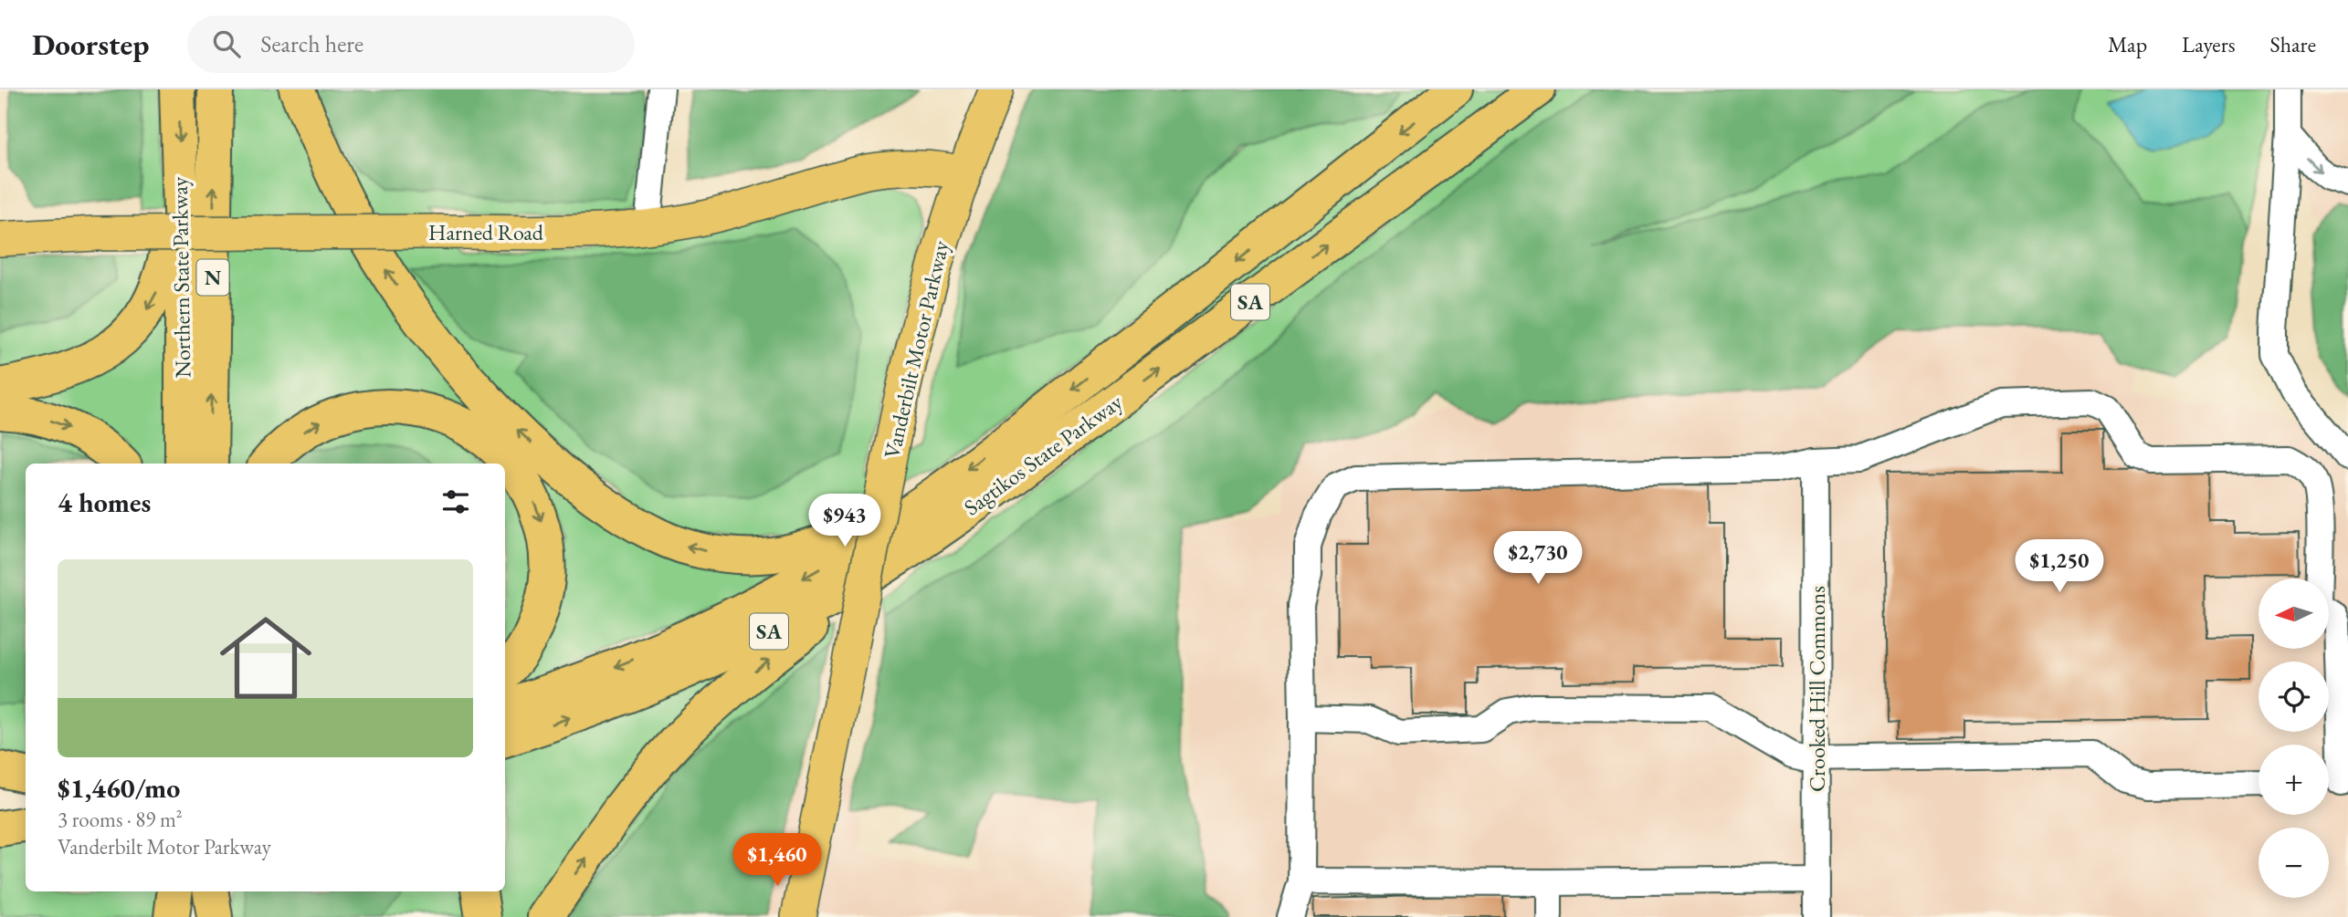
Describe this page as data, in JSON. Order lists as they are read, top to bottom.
{
  "streets": {
    "highway": [
      "Northern State Parkway",
      "N",
      "SA",
      "Sagtikos State Parkway"
    ],
    "main road": ["Harned Road", "Vanderbilt Motor Parkway"],
    "street": ["Crooked Hill Commons"]
  },
  "crossings": [
    ["Harned Road", "Vanderbilt Motor Parkway"]
  ],
  "north": "left",
  "page": {
    "header": "Doorstep",
    "search": "Search here",
    "nav": ["Map", "Layers", "Share"],
    "heading": "4 homes",
    "price": [
      "$943",
      "$2,730",
      "$1,250",
      "$1,460"
    ],
    "list": [
      {
        "name": "$1,460/mo",
        "note": "3 rooms · 89 m² · Vanderbilt Motor Parkway"
      }
    ],
    "map_buttons": ["+", "−"]
  }
}
